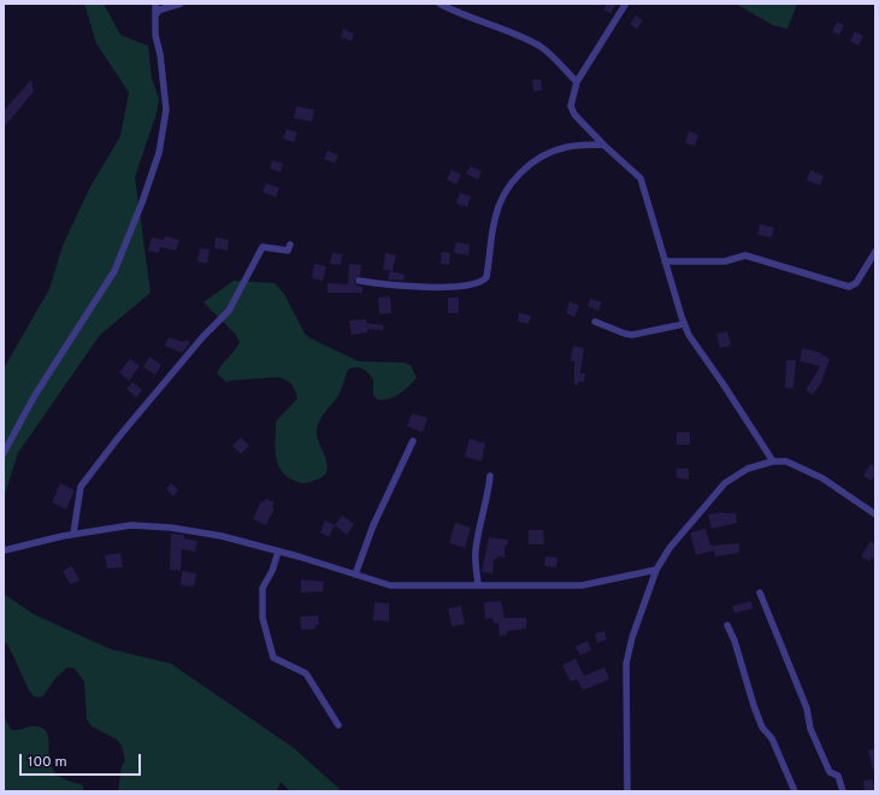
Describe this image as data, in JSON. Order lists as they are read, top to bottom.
{
  "scale_bar": "100 m"
}
